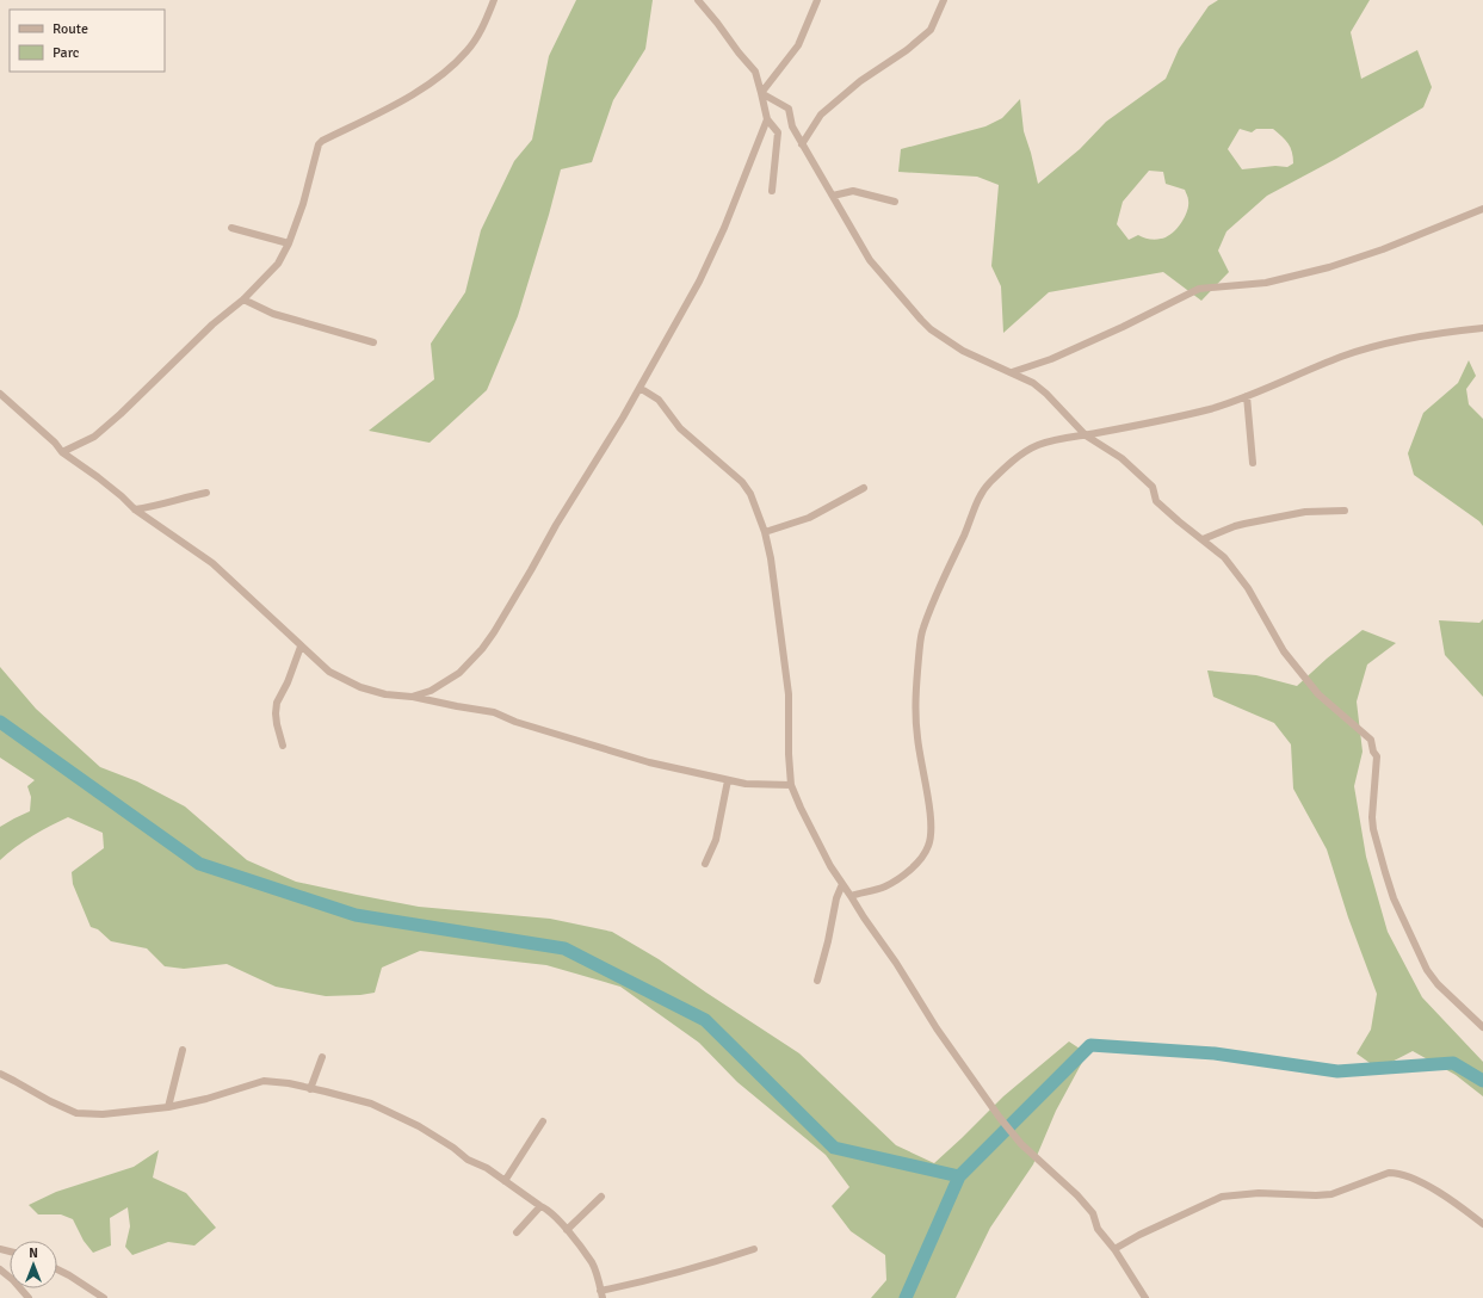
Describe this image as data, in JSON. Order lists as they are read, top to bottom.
{
  "legend": ["Route", "Parc"],
  "north": "top"
}
